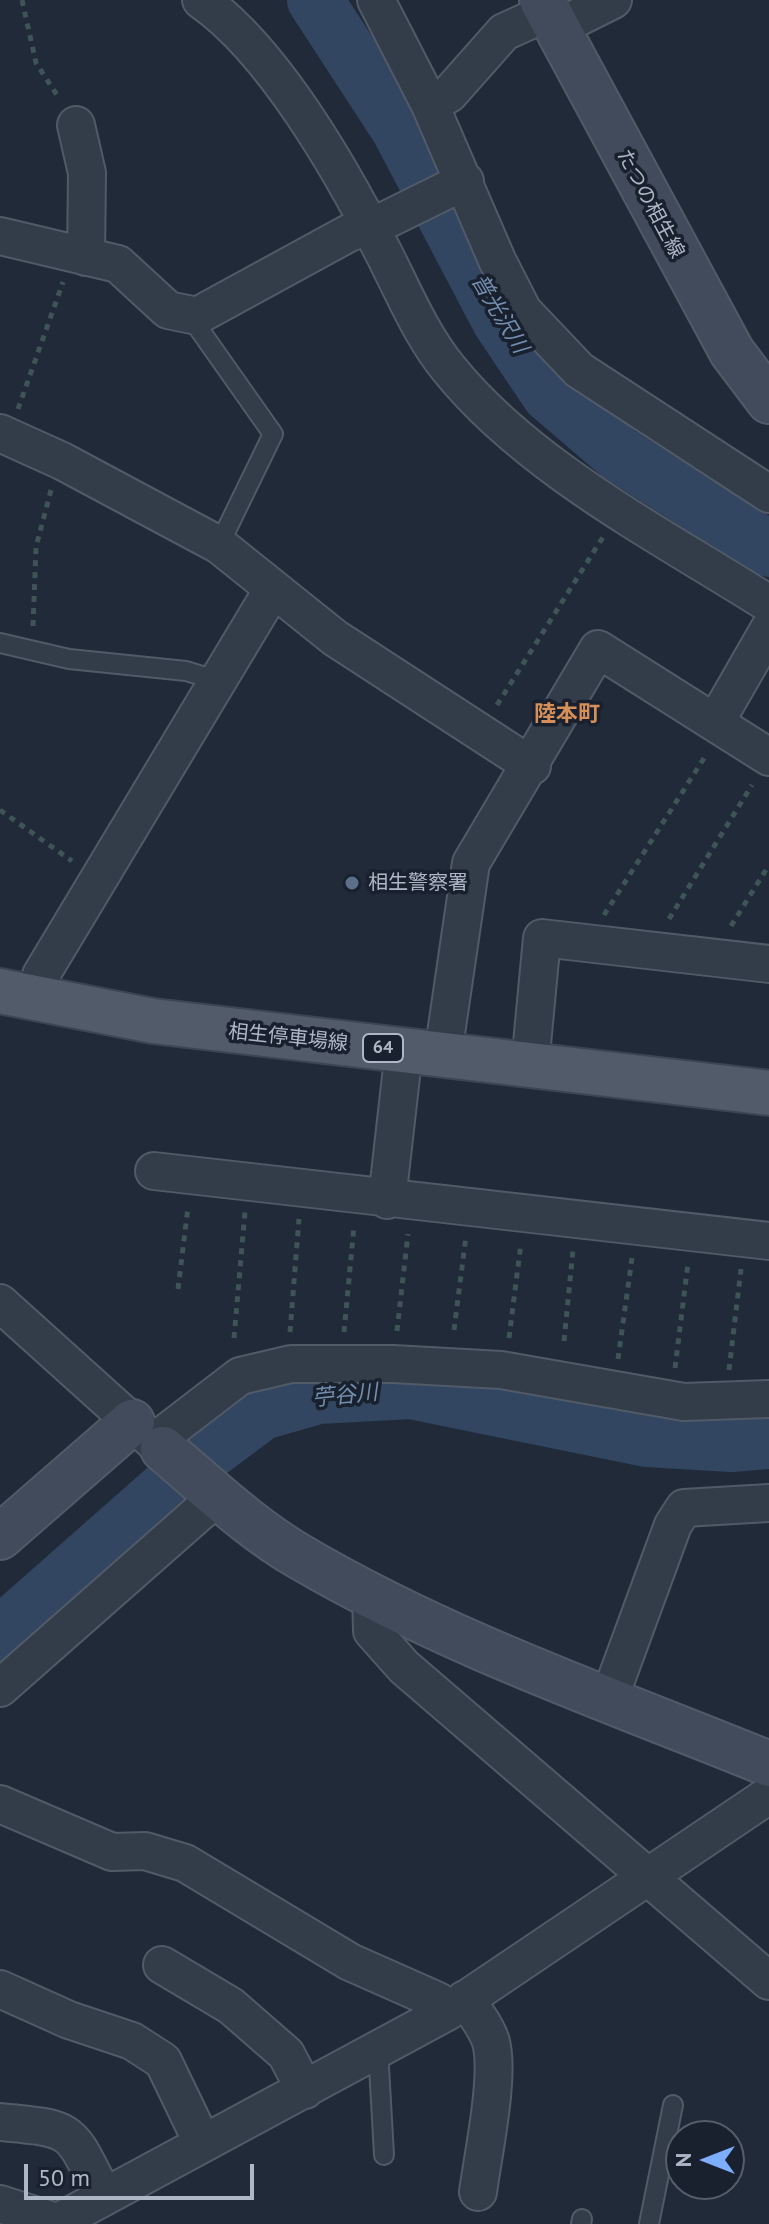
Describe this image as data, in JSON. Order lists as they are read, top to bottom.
{
  "streets": {
    "main road": ["相生停車場線", "64"],
    "street": ["たつの相生線"]
  },
  "districts": ["陸本町"],
  "water": ["普光沢川", "苧谷川"],
  "places": ["相生警察署"],
  "scale_bar": "50 m",
  "north": "left"
}
